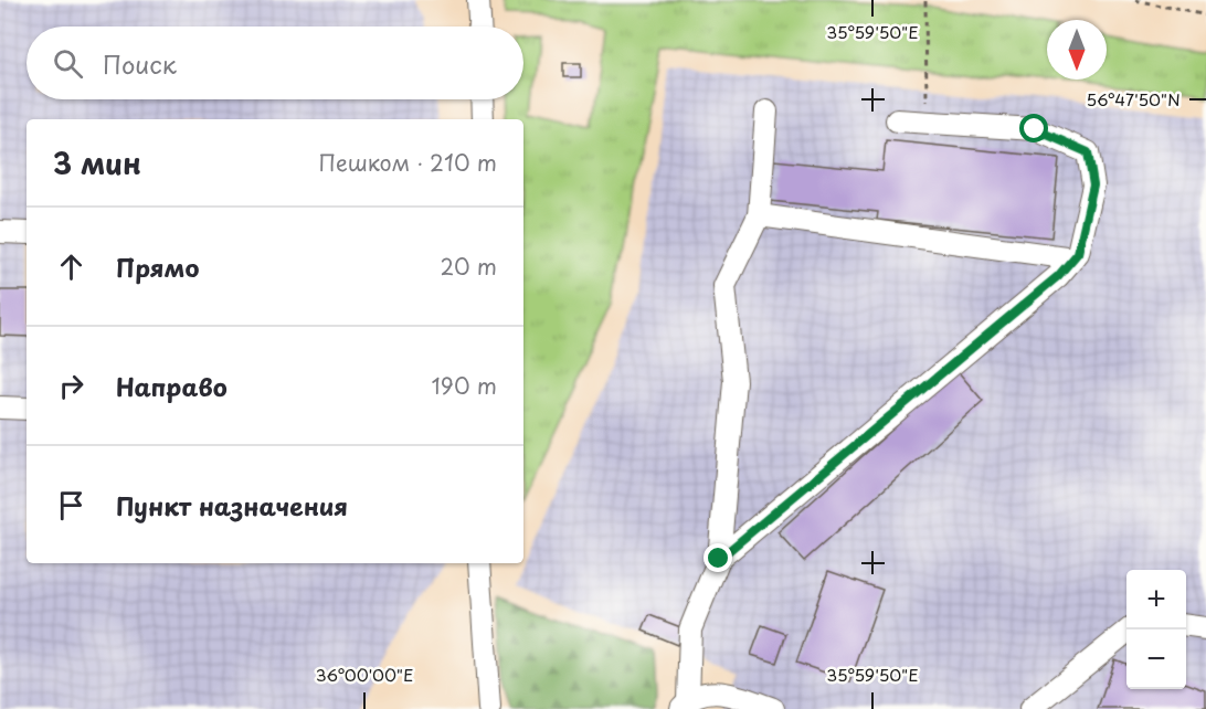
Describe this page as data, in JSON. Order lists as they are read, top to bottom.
{
  "north": "bottom",
  "page": {
    "search": "Поиск",
    "heading": ["3 мин", "Пешком · 210 m"],
    "list": [
      ["Прямо", "20 m"],
      ["Направо", "190 m"],
      "Пункт назначения"
    ],
    "map_buttons": ["+", "−"]
  },
  "coordinates": ["35°59'50\"E", "56°47'50\"N", "36°00'00\"E"]
}
